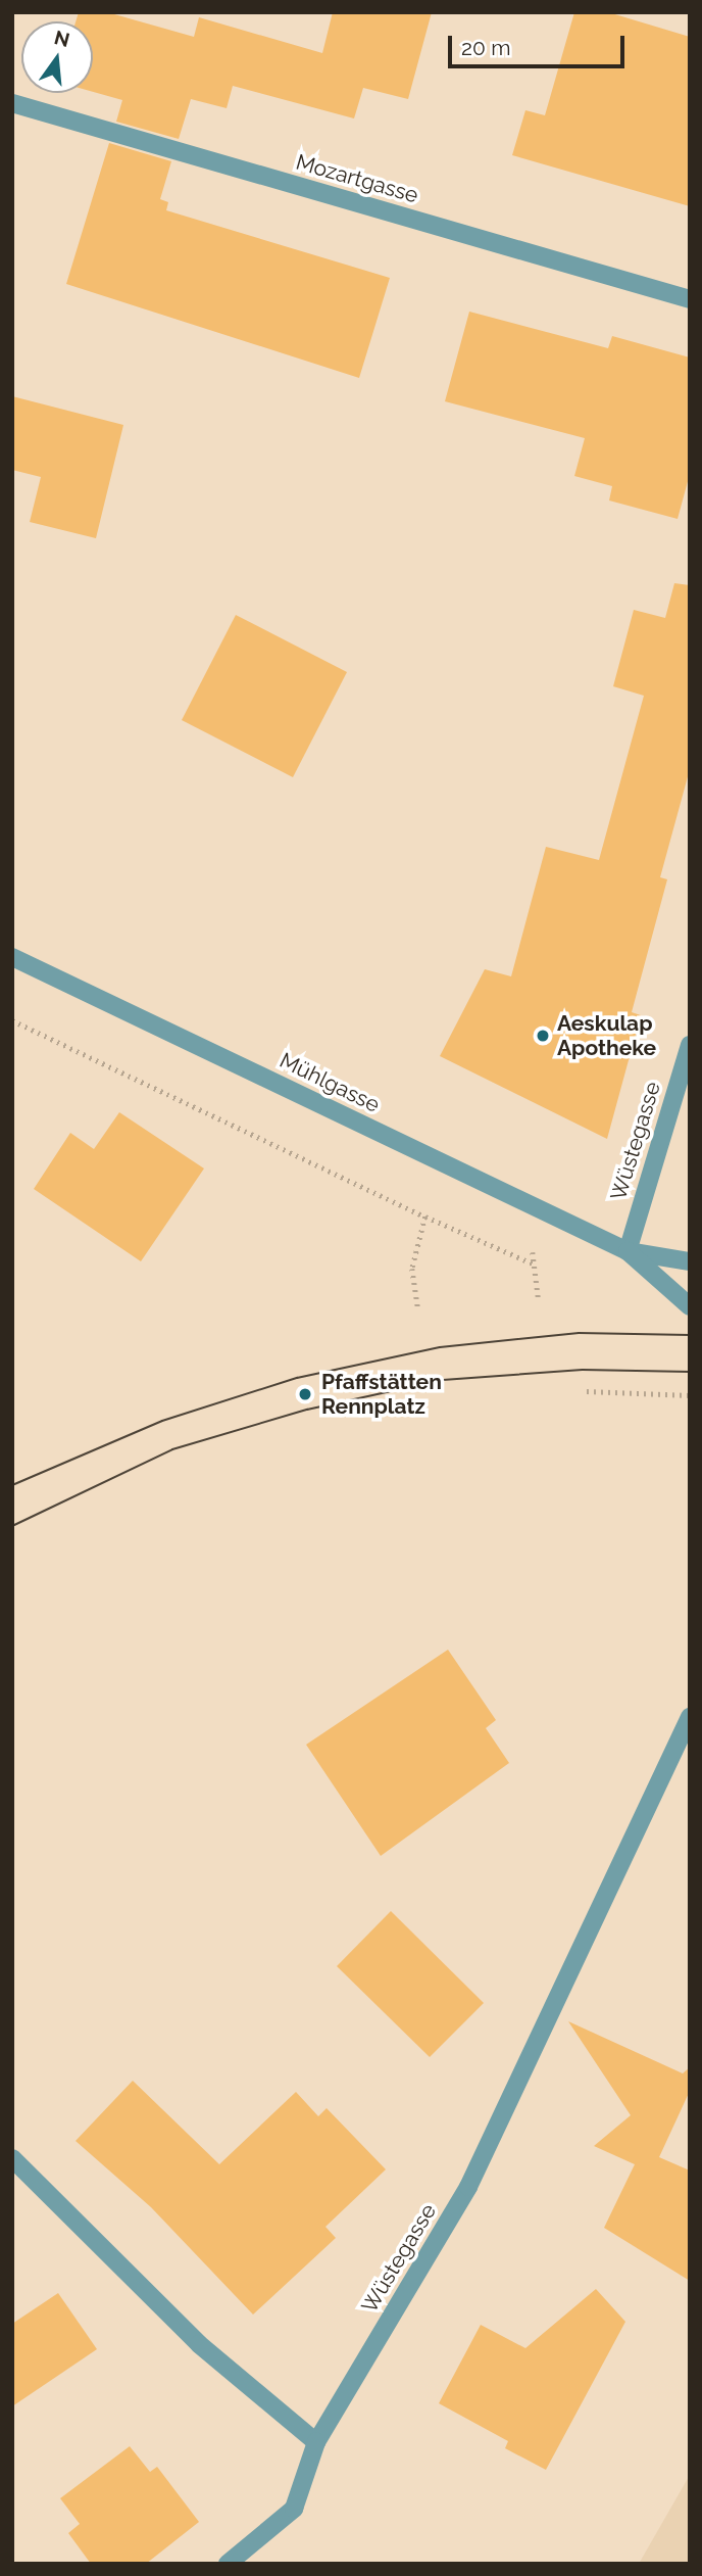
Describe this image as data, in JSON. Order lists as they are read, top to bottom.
{
  "streets": {
    "street": ["Mozartgasse", "Mühlgasse", "Wüstegasse"]
  },
  "crossings": [
    ["Mühlgasse", "Wüstegasse"]
  ],
  "places": ["Aeskulap Apotheke", "Pfaffstätten Rennplatz"],
  "scale_bar": "20 m",
  "north": "top"
}
